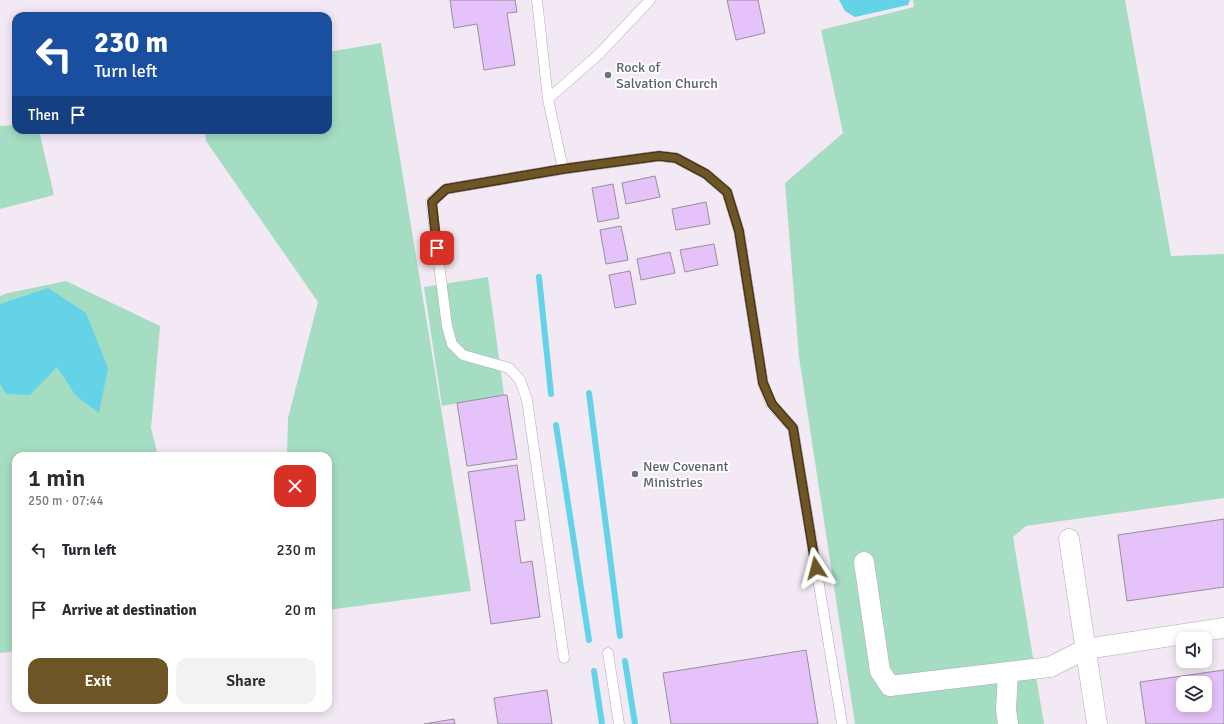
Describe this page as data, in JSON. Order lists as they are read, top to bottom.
{
  "places": ["Rock of Salvation Church", "New Covenant Ministries"],
  "page": {
    "turn": ["230 m", "Turn left"],
    "then": "Then",
    "heading": ["1 min", "250 m · 07:44"],
    "list": [
      {
        "name": "Turn left",
        "value": "230 m"
      },
      {
        "name": "Arrive at destination",
        "value": "20 m"
      }
    ],
    "buttons": ["Exit", "Share"]
  }
}
